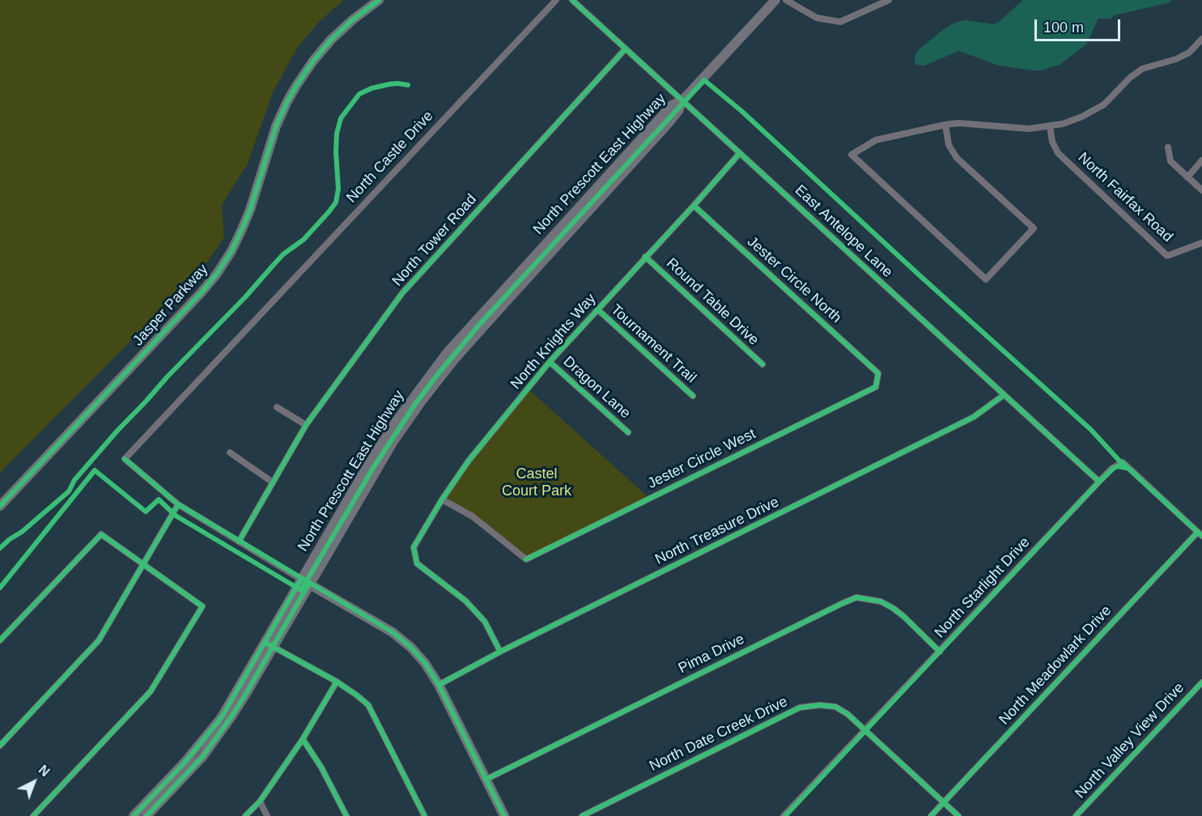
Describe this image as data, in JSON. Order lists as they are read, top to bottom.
{
  "streets": {
    "street": [
      "North Castle Drive",
      "North Prescott East Highway",
      "North Fairfax Road",
      "East Antelope Lane",
      "North Tower Road",
      "Jester Circle North",
      "Round Table Drive",
      "Jasper Parkway",
      "North Knights Way",
      "Tournament Trail",
      "Dragon Lane",
      "Jester Circle West",
      "North Treasure Drive",
      "North Starlight Drive",
      "Pima Drive",
      "North Meadowlark Drive",
      "North Date Creek Drive",
      "North Valley View Drive"
    ]
  },
  "crossings": [
    ["North Prescott East Highway", "East Antelope Lane"],
    ["East Antelope Lane", "North Tower Road"],
    ["East Antelope Lane", "North Knights Way"],
    ["East Antelope Lane", "North Treasure Drive"],
    ["East Antelope Lane", "North Starlight Drive"],
    ["Jester Circle North", "North Knights Way"],
    ["Jester Circle North", "Jester Circle West"],
    ["Round Table Drive", "North Knights Way"],
    ["North Knights Way", "Tournament Trail"],
    ["North Knights Way", "Dragon Lane"],
    ["North Knights Way", "Jester Circle West"],
    ["North Knights Way", "North Treasure Drive"],
    ["North Starlight Drive", "Pima Drive"],
    ["North Starlight Drive", "North Meadowlark Drive"],
    ["North Starlight Drive", "North Date Creek Drive"],
    ["North Meadowlark Drive", "North Date Creek Drive"]
  ],
  "parks": ["Castel Court Park"],
  "scale_bar": "100 m",
  "north": "top right"
}
